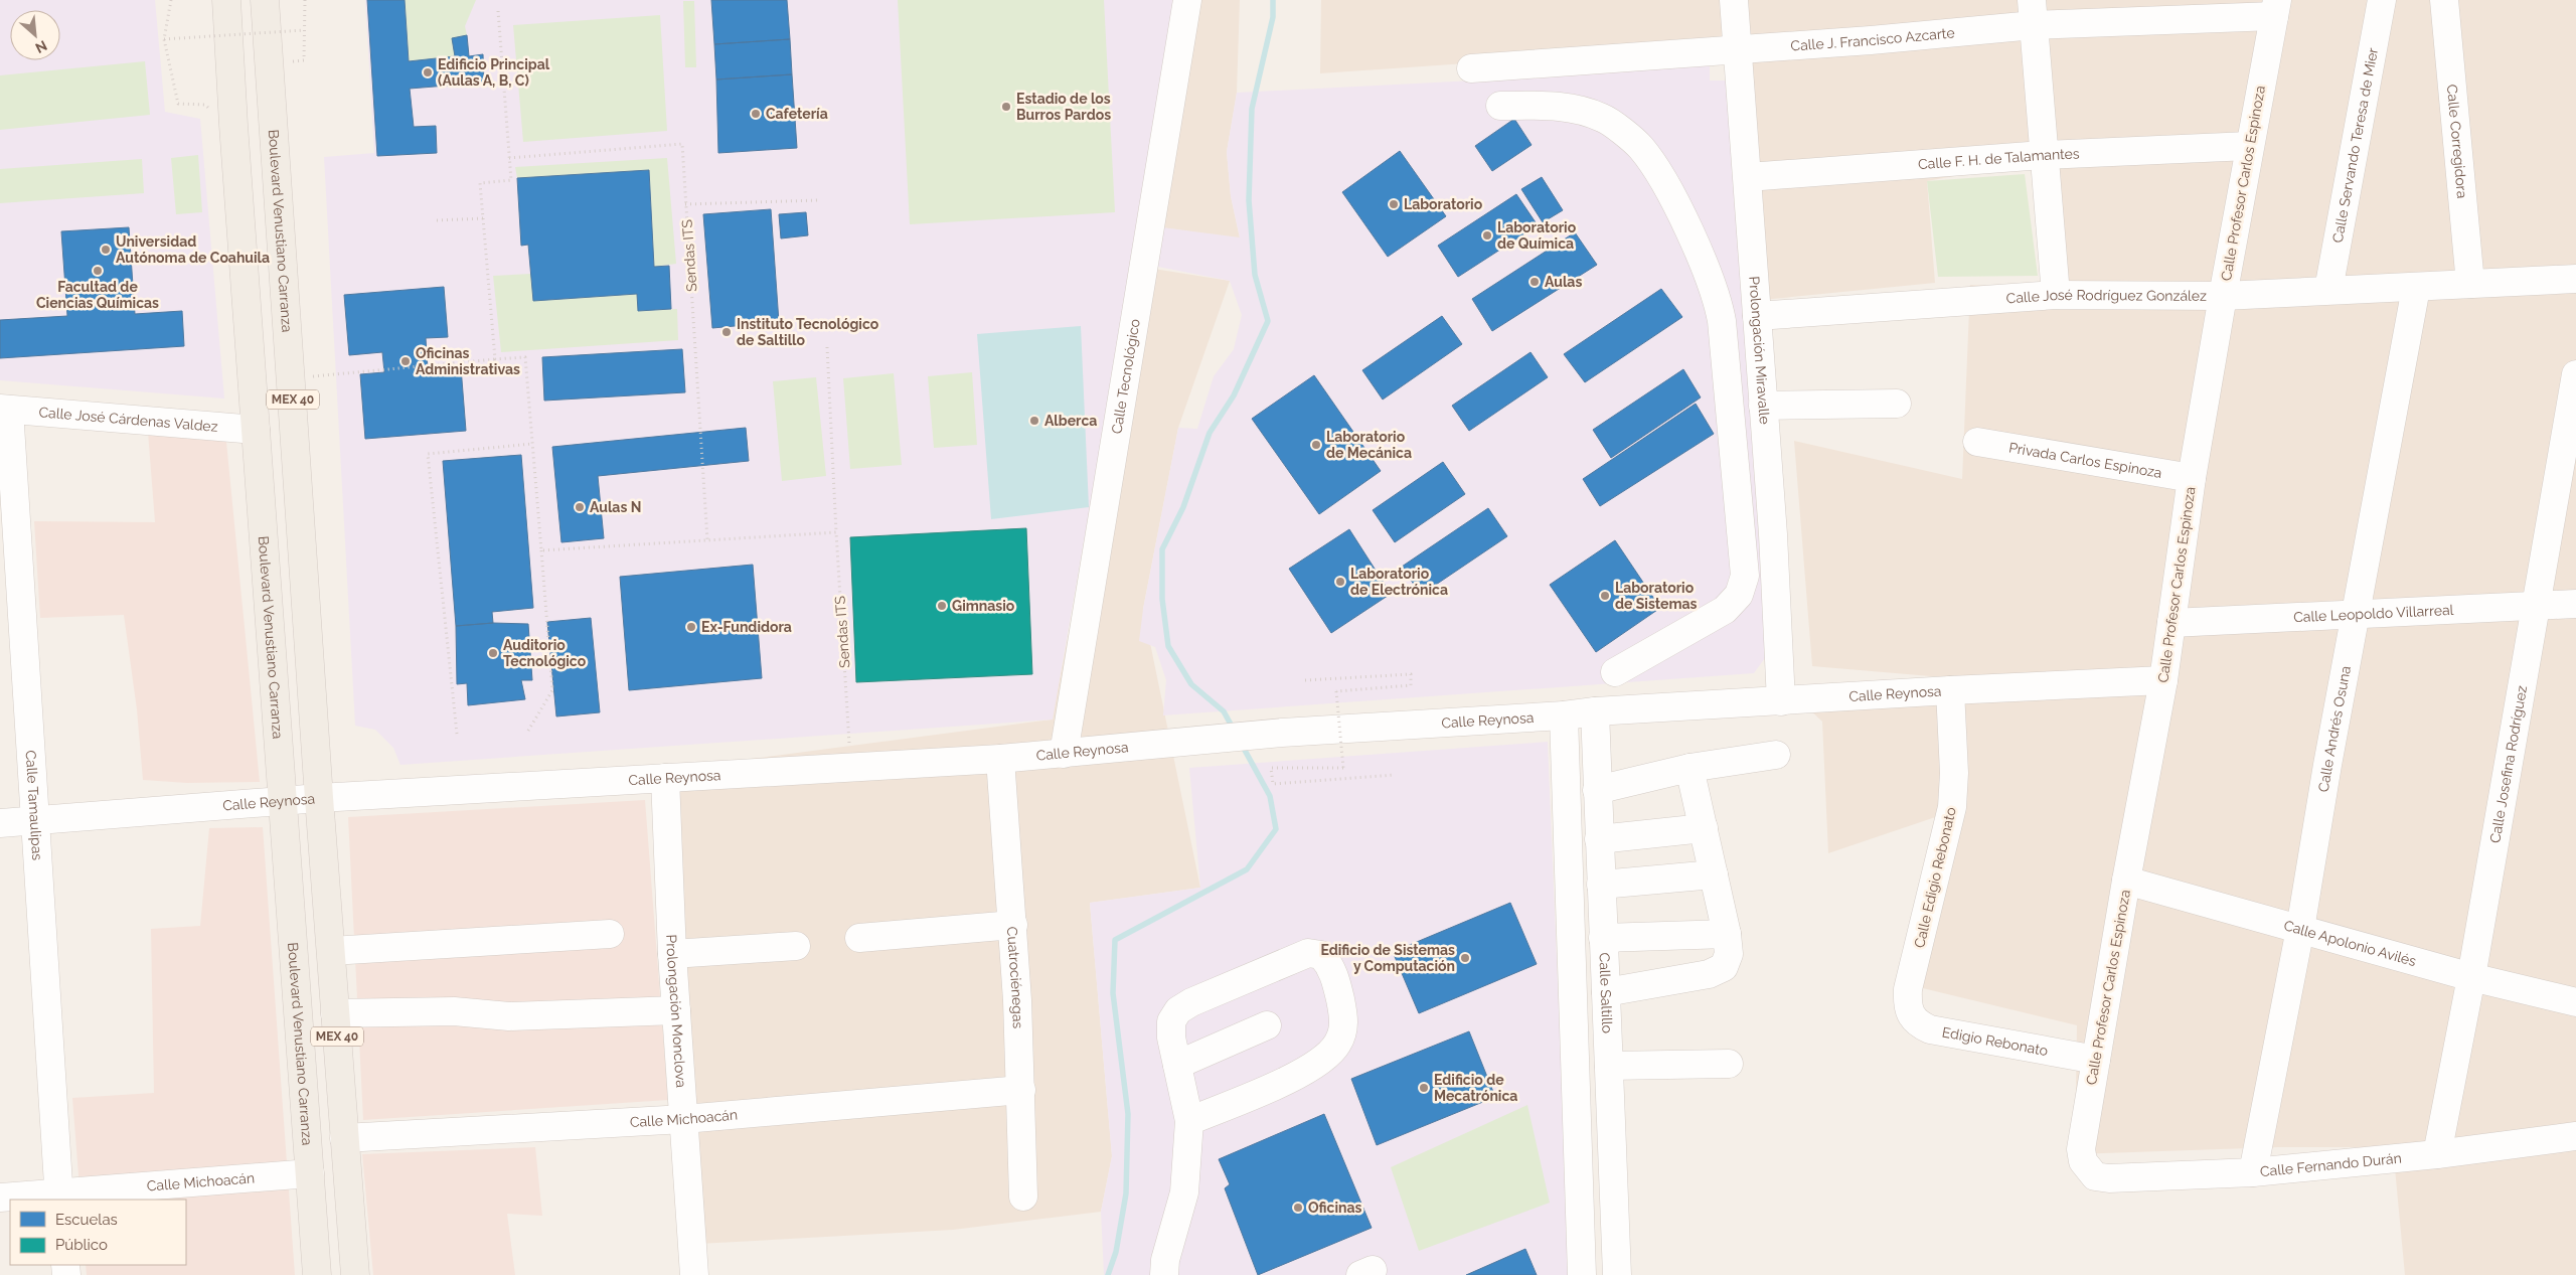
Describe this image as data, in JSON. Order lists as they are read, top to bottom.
{
  "streets": {
    "main road": ["Boulevard Venustiano Carranza", "MEX 40"],
    "street": [
      "Calle J. Francisco Azcarte",
      "Calle Corregidora",
      "Calle Servando Teresa de Mier",
      "Calle F. H. de Talamantes",
      "Calle Profesor Carlos Espinoza",
      "Calle José Rodríguez González",
      "Prolongación Miravalle",
      "Calle Tecnológico",
      "Calle José Cárdenas Valdez",
      "Privada Carlos Espinoza",
      "Calle Leopoldo Villarreal",
      "Calle Reynosa",
      "Calle Andrés Osuna",
      "Calle Josefina Rodríguez",
      "Calle Tamaulipas",
      "Calle Edigio Rebonato",
      "Calle Apolonio Avilés",
      "Cuatrociénegas",
      "Calle Saltillo",
      "Prolongación Monclova",
      "Edigio Rebonato",
      "Calle Michoacán",
      "Calle Fernando Durán"
    ],
    "path": ["Sendas ITS"]
  },
  "crossings": [
    ["Calle J. Francisco Azcarte", "Calle Profesor Carlos Espinoza"],
    ["Calle J. Francisco Azcarte", "Prolongación Miravalle"],
    ["Calle Corregidora", "Calle José Rodríguez González"],
    ["Calle Servando Teresa de Mier", "Calle José Rodríguez González"],
    ["Calle F. H. de Talamantes", "Calle Profesor Carlos Espinoza"],
    ["Calle F. H. de Talamantes", "Prolongación Miravalle"],
    ["Calle Profesor Carlos Espinoza", "Calle José Rodríguez González"],
    ["Calle Profesor Carlos Espinoza", "Privada Carlos Espinoza"],
    ["Calle Profesor Carlos Espinoza", "Calle Leopoldo Villarreal"],
    ["Calle Profesor Carlos Espinoza", "Calle Reynosa"],
    ["Calle Profesor Carlos Espinoza", "Calle Apolonio Avilés"],
    ["Calle Profesor Carlos Espinoza", "Edigio Rebonato"],
    ["Calle Profesor Carlos Espinoza", "Calle Fernando Durán"],
    ["Boulevard Venustiano Carranza", "Calle José Cárdenas Valdez"],
    ["Boulevard Venustiano Carranza", "Calle Reynosa"],
    ["Boulevard Venustiano Carranza", "Calle Michoacán"],
    ["Calle José Rodríguez González", "Prolongación Miravalle"],
    ["Calle José Rodríguez González", "Calle Andrés Osuna"],
    ["Prolongación Miravalle", "Calle Reynosa"],
    ["Calle Tecnológico", "Calle Reynosa"],
    ["Calle José Cárdenas Valdez", "Calle Tamaulipas"],
    ["Calle Leopoldo Villarreal", "Calle Andrés Osuna"],
    ["Calle Leopoldo Villarreal", "Calle Josefina Rodríguez"],
    ["Calle Reynosa", "Calle Tamaulipas"],
    ["Calle Reynosa", "Calle Edigio Rebonato"],
    ["Calle Reynosa", "Cuatrociénegas"],
    ["Calle Reynosa", "Calle Saltillo"],
    ["Calle Reynosa", "Prolongación Monclova"],
    ["Calle Andrés Osuna", "Calle Apolonio Avilés"],
    ["Calle Andrés Osuna", "Calle Fernando Durán"],
    ["Calle Josefina Rodríguez", "Calle Apolonio Avilés"],
    ["Calle Josefina Rodríguez", "Calle Fernando Durán"],
    ["Calle Tamaulipas", "Calle Michoacán"],
    ["Calle Edigio Rebonato", "Edigio Rebonato"],
    ["Cuatrociénegas", "Calle Michoacán"],
    ["Prolongación Monclova", "Calle Michoacán"]
  ],
  "places": [
    "Edificio Principal (Aulas A, B, C)",
    "Estadio de los Burros Pardos",
    "Cafetería",
    "Laboratorio",
    "Laboratorio de Química",
    "Universidad Autónoma de Coahuila",
    "Facultad de Ciencias Químicas",
    "Aulas",
    "Instituto Tecnológico de Saltillo",
    "Oficinas Administrativas",
    "Alberca",
    "Laboratorio de Mecánica",
    "Aulas N",
    "Laboratorio de Electrónica",
    "Laboratorio de Sistemas",
    "Gimnasio",
    "Ex-Fundidora",
    "Auditorio Tecnológico",
    "Edificio de Sistemas y Computación",
    "Edificio de Mecatrónica",
    "Oficinas"
  ],
  "legend": ["Escuelas", "Público"],
  "north": "bottom right"
}
